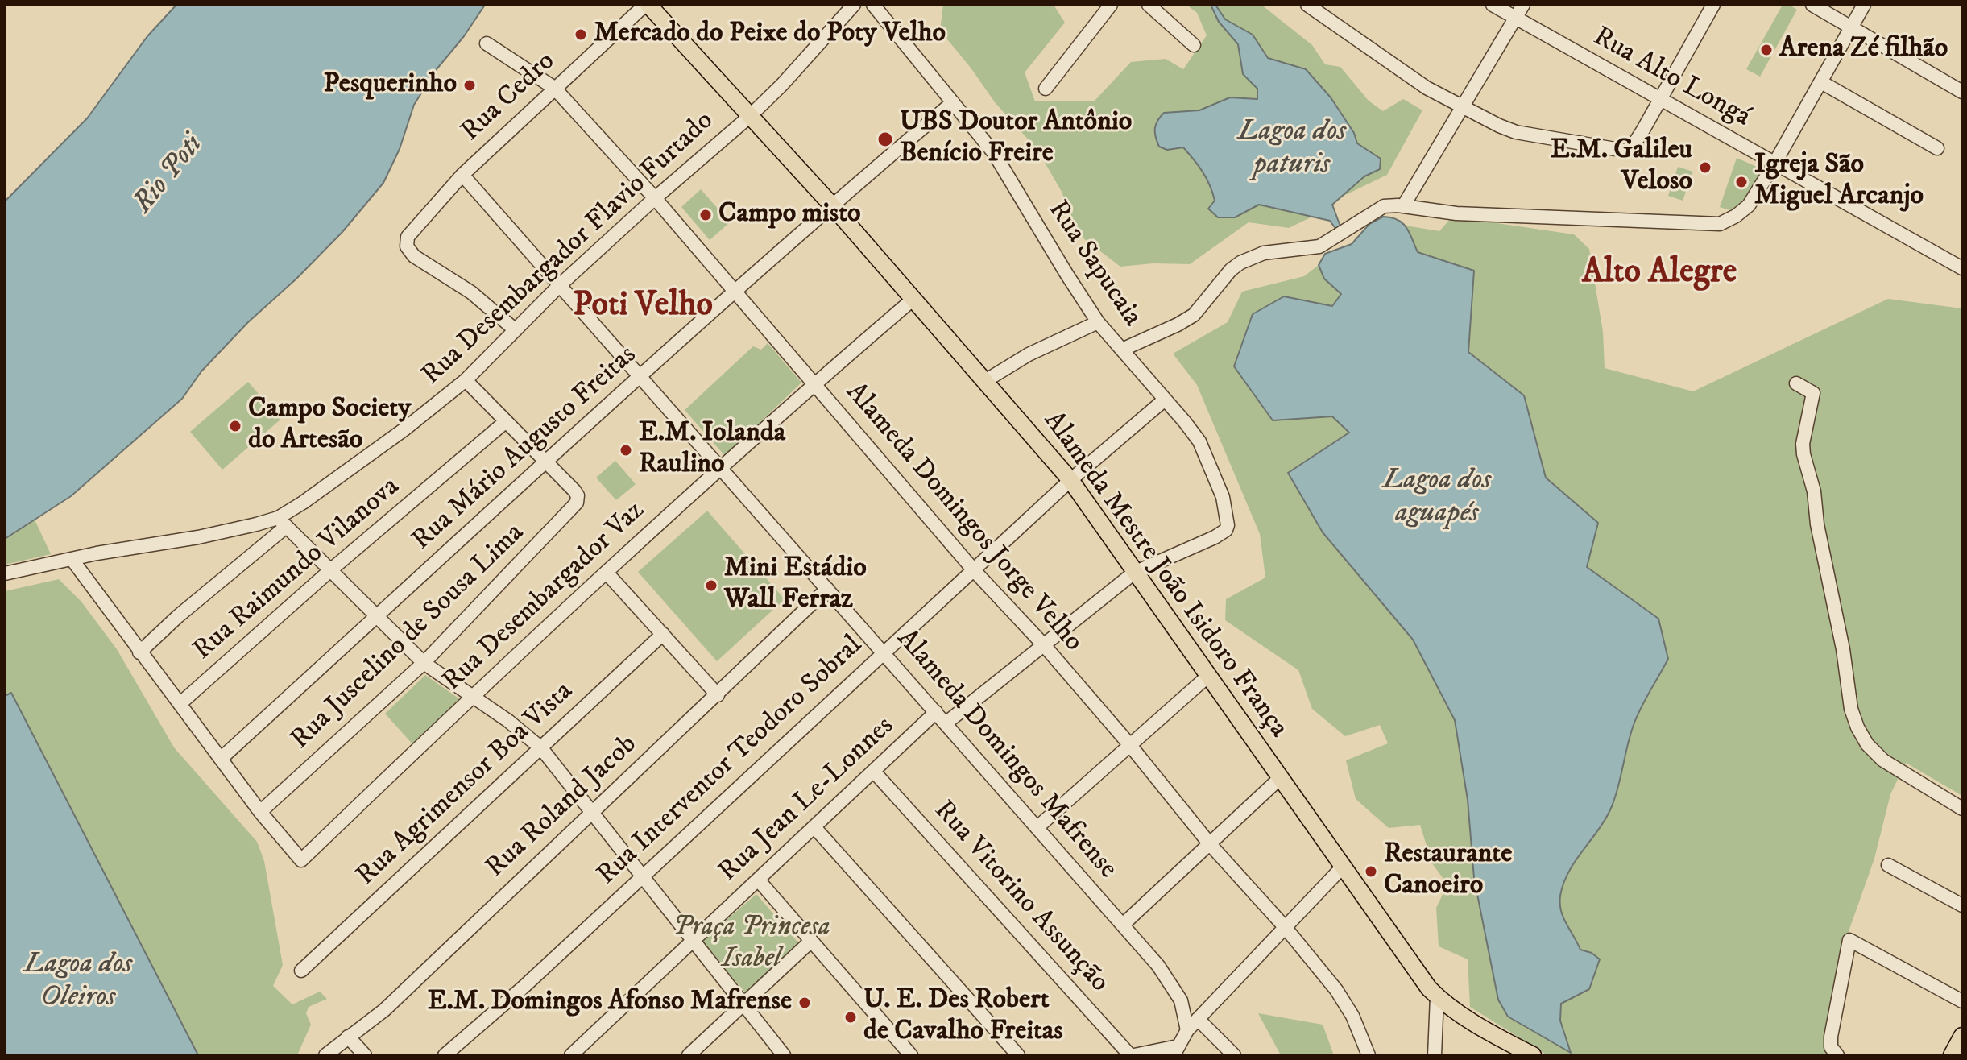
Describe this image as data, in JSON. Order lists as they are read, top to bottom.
{
  "streets": {
    "main road": ["Alameda Mestre João Isidoro França"],
    "street": [
      "Rua Alto Longá",
      "Rua Cedro",
      "Rua Desembargador Flavio Furtado",
      "Rua Sapucaia",
      "Rua Mário Augusto Freitas",
      "Alameda Domingos Jorge Velho",
      "Rua Raimundo Vilanova",
      "Rua Desembargador Vaz",
      "Rua Juscelino de Sousa Lima",
      "Alameda Domingos Mafrense",
      "Rua Interventor Teodoro Sobral",
      "Rua Agrimensor Boa Vista",
      "Rua Jean Le-Lonnes",
      "Rua Roland Jacob",
      "Rua Vitorino Assunção"
    ]
  },
  "crossings": [
    ["Rua Cedro", "Rua Desembargador Flavio Furtado"],
    ["Rua Cedro", "Alameda Domingos Jorge Velho"],
    ["Rua Cedro", "Alameda Mestre João Isidoro França"],
    ["Rua Cedro", "Alameda Domingos Mafrense"],
    ["Rua Desembargador Flavio Furtado", "Alameda Domingos Jorge Velho"],
    ["Rua Desembargador Flavio Furtado", "Alameda Mestre João Isidoro França"],
    ["Rua Desembargador Flavio Furtado", "Alameda Domingos Mafrense"],
    ["Rua Sapucaia", "Rua Mário Augusto Freitas"],
    ["Rua Sapucaia", "Alameda Mestre João Isidoro França"],
    ["Rua Sapucaia", "Rua Interventor Teodoro Sobral"],
    ["Rua Mário Augusto Freitas", "Alameda Domingos Jorge Velho"],
    ["Rua Mário Augusto Freitas", "Alameda Mestre João Isidoro França"],
    ["Rua Mário Augusto Freitas", "Rua Juscelino de Sousa Lima"],
    ["Rua Mário Augusto Freitas", "Alameda Domingos Mafrense"],
    ["Alameda Domingos Jorge Velho", "Rua Desembargador Vaz"],
    ["Alameda Domingos Jorge Velho", "Rua Interventor Teodoro Sobral"],
    ["Alameda Mestre João Isidoro França", "Rua Desembargador Vaz"],
    ["Alameda Mestre João Isidoro França", "Rua Interventor Teodoro Sobral"],
    ["Rua Desembargador Vaz", "Rua Juscelino de Sousa Lima"],
    ["Rua Desembargador Vaz", "Alameda Domingos Mafrense"],
    ["Alameda Domingos Mafrense", "Rua Interventor Teodoro Sobral"],
    ["Alameda Domingos Mafrense", "Rua Jean Le-Lonnes"],
    ["Alameda Domingos Mafrense", "Rua Roland Jacob"],
    ["Rua Jean Le-Lonnes", "Rua Vitorino Assunção"]
  ],
  "districts": ["Alto Alegre", "Poti Velho"],
  "water": [
    "Lagoa dos paturis",
    "Rio Poti",
    "Lagoa dos aguapés",
    "Lagoa dos Oleiros"
  ],
  "parks": ["Praça Princesa Isabel"],
  "places": [
    "Mercado do Peixe do Poty Velho",
    "Arena Zé filhão",
    "Pesquerinho",
    "UBS Doutor Antônio Benício Freire",
    "E.M. Galileu Veloso",
    "Igreja São Miguel Arcanjo",
    "Campo misto",
    "Campo Society do Artesão",
    "E.M. Iolanda Raulino",
    "Mini Estádio Wall Ferraz",
    "Restaurante Canoeiro",
    "E.M. Domingos Afonso Mafrense",
    "U. E. Des Robert de Cavalho Freitas"
  ]
}
